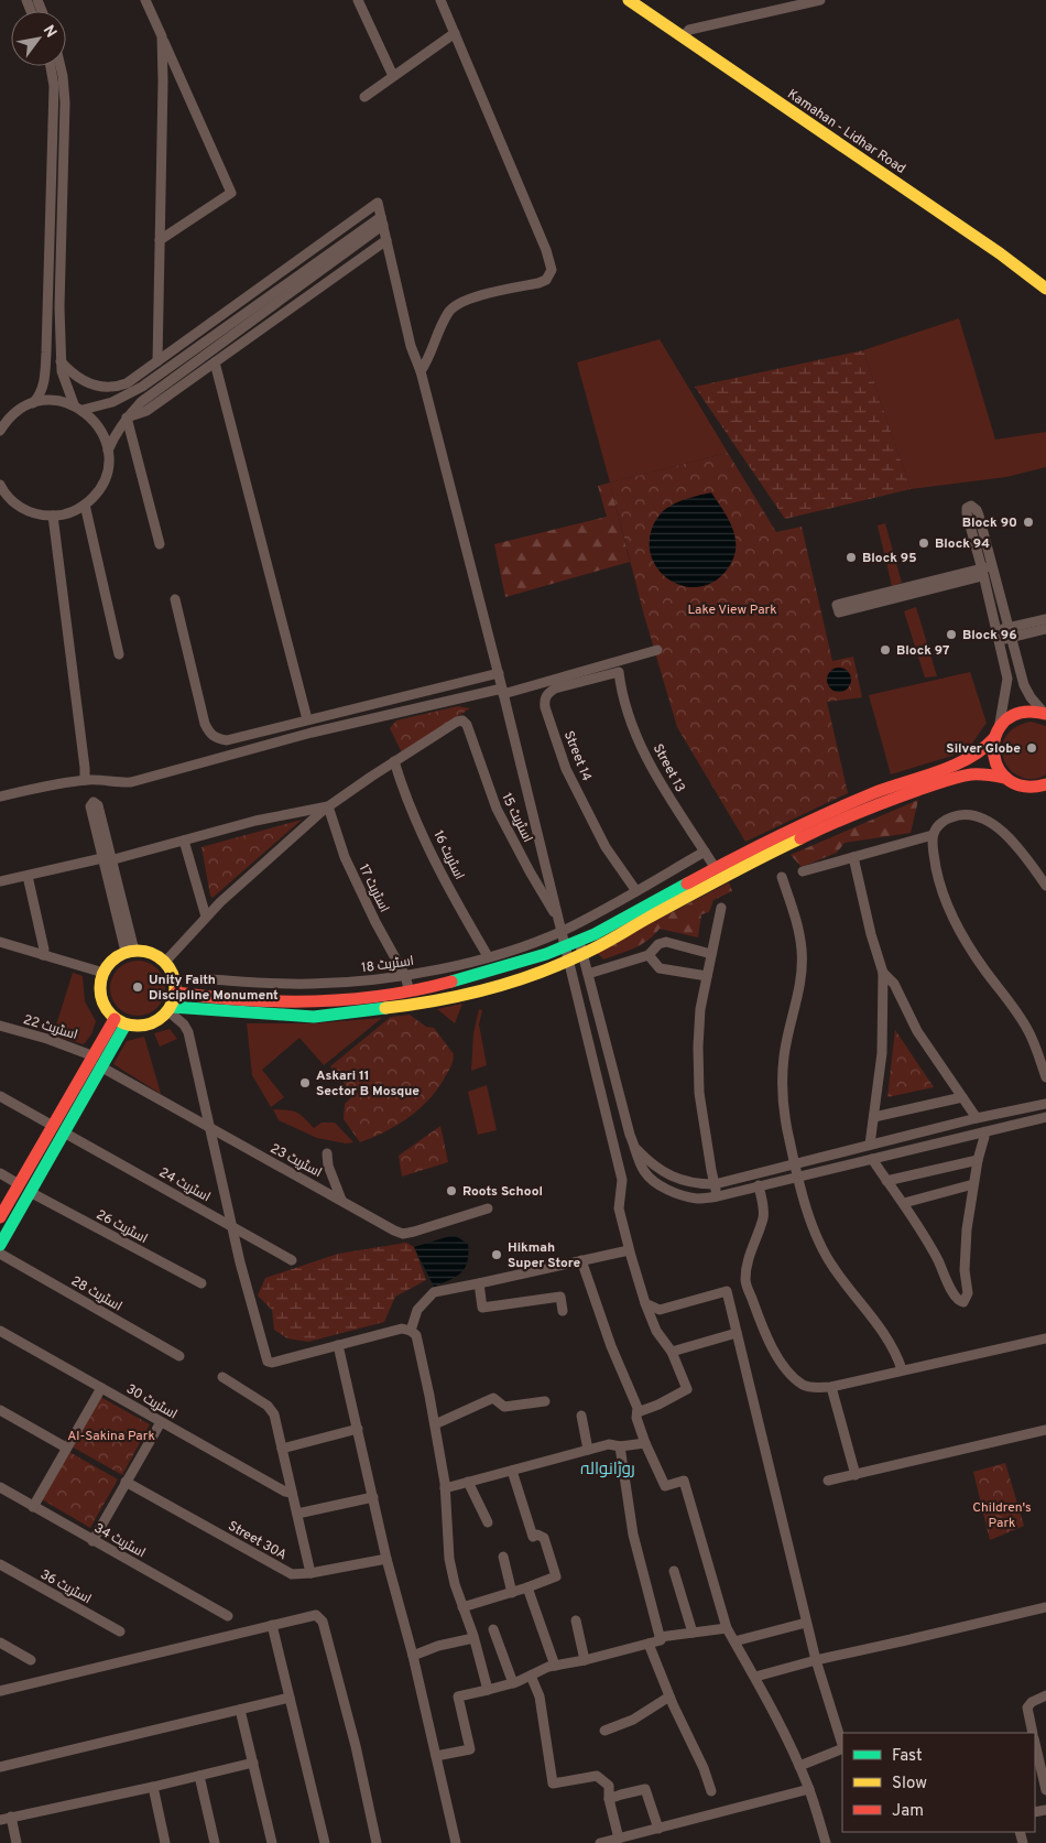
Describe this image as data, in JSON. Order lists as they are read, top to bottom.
{
  "streets": {
    "street": [
      "Kamahan - Lidhar Road",
      "Street 14",
      "Street 13",
      "اسٹریٹ 15",
      "اسٹریٹ 16",
      "اسٹریٹ 17",
      "اسٹریٹ 18",
      "اسٹریٹ 22",
      "اسٹریٹ 23",
      "اسٹریٹ 24",
      "اسٹریٹ 26",
      "اسٹریٹ 28",
      "اسٹریٹ 30",
      "اسٹریٹ 34",
      "Street 30A",
      "اسٹریٹ 36"
    ]
  },
  "crossings": [
    ["Street 14", "Street 13"],
    ["Street 14", "اسٹریٹ 18"],
    ["Street 13", "اسٹریٹ 18"],
    ["اسٹریٹ 15", "اسٹریٹ 16"],
    ["اسٹریٹ 16", "اسٹریٹ 18"],
    ["اسٹریٹ 17", "اسٹریٹ 18"]
  ],
  "districts": ["روڑانوالہ"],
  "parks": ["Lake View Park", "Al-Sakina Park", "Children's Park"],
  "places": [
    "Block 90",
    "Block 94",
    "Block 95",
    "Block 96",
    "Block 97",
    "Silver Globe",
    "Unity Faith Discipline Monument",
    "Askari 11 Sector B Mosque",
    "Roots School",
    "Hikmah Super Store"
  ],
  "legend": ["Fast", "Slow", "Jam"],
  "north": "top right"
}
